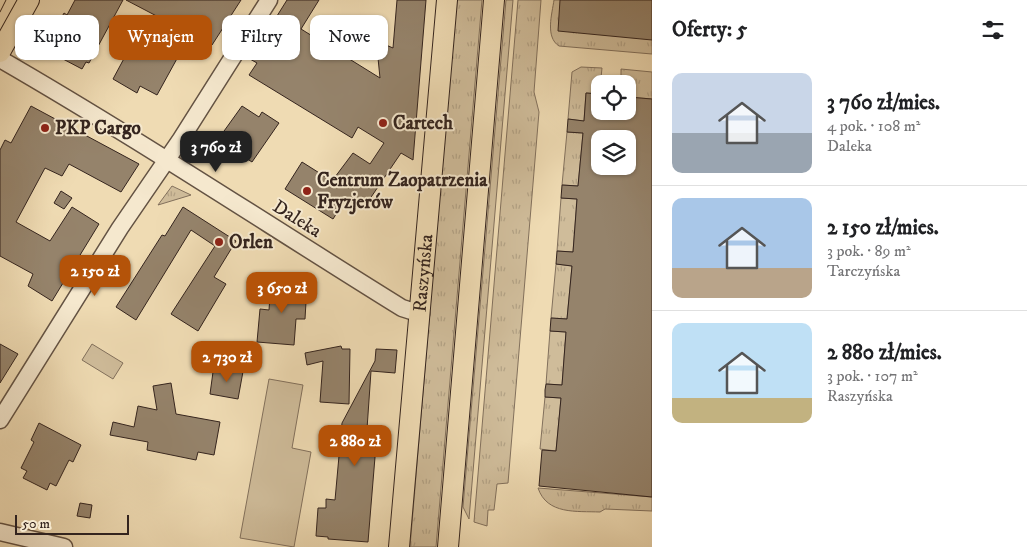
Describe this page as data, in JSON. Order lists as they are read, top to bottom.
{
  "streets": {
    "main road": ["Raszyńska"],
    "street": ["Daleka"]
  },
  "crossings": [
    ["Daleka", "Raszyńska"]
  ],
  "places": [
    "Cartech",
    "PKP Cargo",
    "Centrum Zaopatrzenia Fryzjerów",
    "Orlen"
  ],
  "scale_bar": "50 m",
  "page": {
    "heading": "Oferty: 5",
    "chip": [
      "Kupno",
      "Wynajem",
      "Filtry",
      "Nowe"
    ],
    "list": [
      {
        "name": "3 760 zł/mies.",
        "note": "4 pok. · 108 m² · Daleka"
      },
      {
        "name": "2 150 zł/mies.",
        "note": "3 pok. · 89 m² · Tarczyńska"
      },
      {
        "name": "2 880 zł/mies.",
        "note": "3 pok. · 107 m² · Raszyńska"
      }
    ],
    "price": [
      "3 760 zł",
      "2 150 zł",
      "3 650 zł",
      "2 730 zł",
      "2 880 zł"
    ],
    "scale": "50 m"
  }
}
